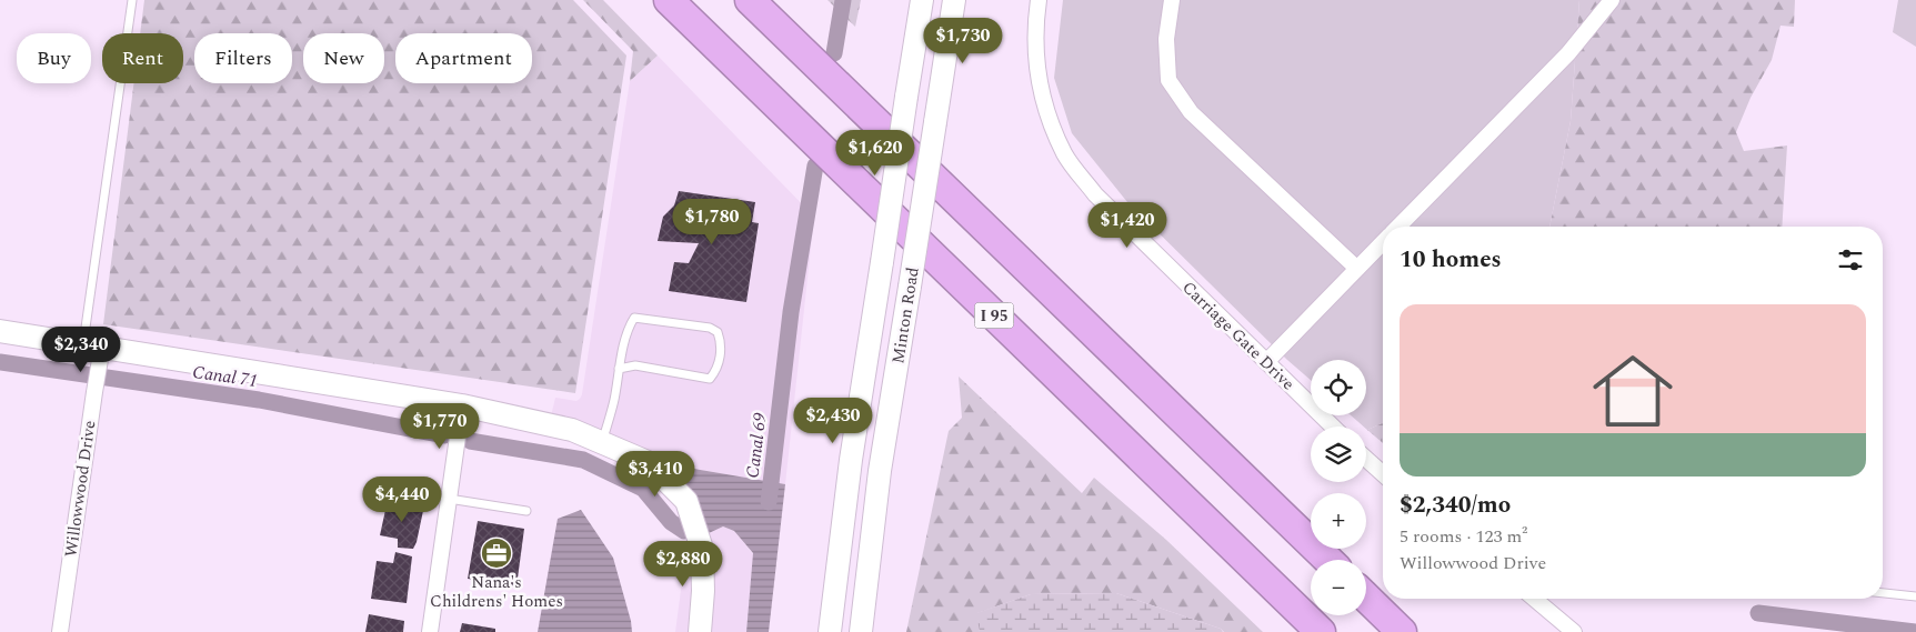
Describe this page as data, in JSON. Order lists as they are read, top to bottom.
{
  "streets": {
    "highway": ["I 95"],
    "main road": ["Minton Road"],
    "street": ["Carriage Gate Drive", "Willowwood Drive"]
  },
  "water": ["Canal 71", "Canal 69"],
  "places": {
    "office": ["Nana's Childrens' Homes"]
  },
  "page": {
    "price": [
      "$1,730",
      "$1,620",
      "$1,780",
      "$1,420",
      "$2,340",
      "$2,430",
      "$1,770",
      "$3,410",
      "$4,440",
      "$2,880"
    ],
    "chip": [
      "Buy",
      "Rent",
      "Filters",
      "New",
      "Apartment"
    ],
    "heading": "10 homes",
    "list": [
      {
        "name": "$2,340/mo",
        "note": "5 rooms · 123 m² · Willowwood Drive"
      }
    ],
    "map_buttons": ["+", "−"]
  }
}
